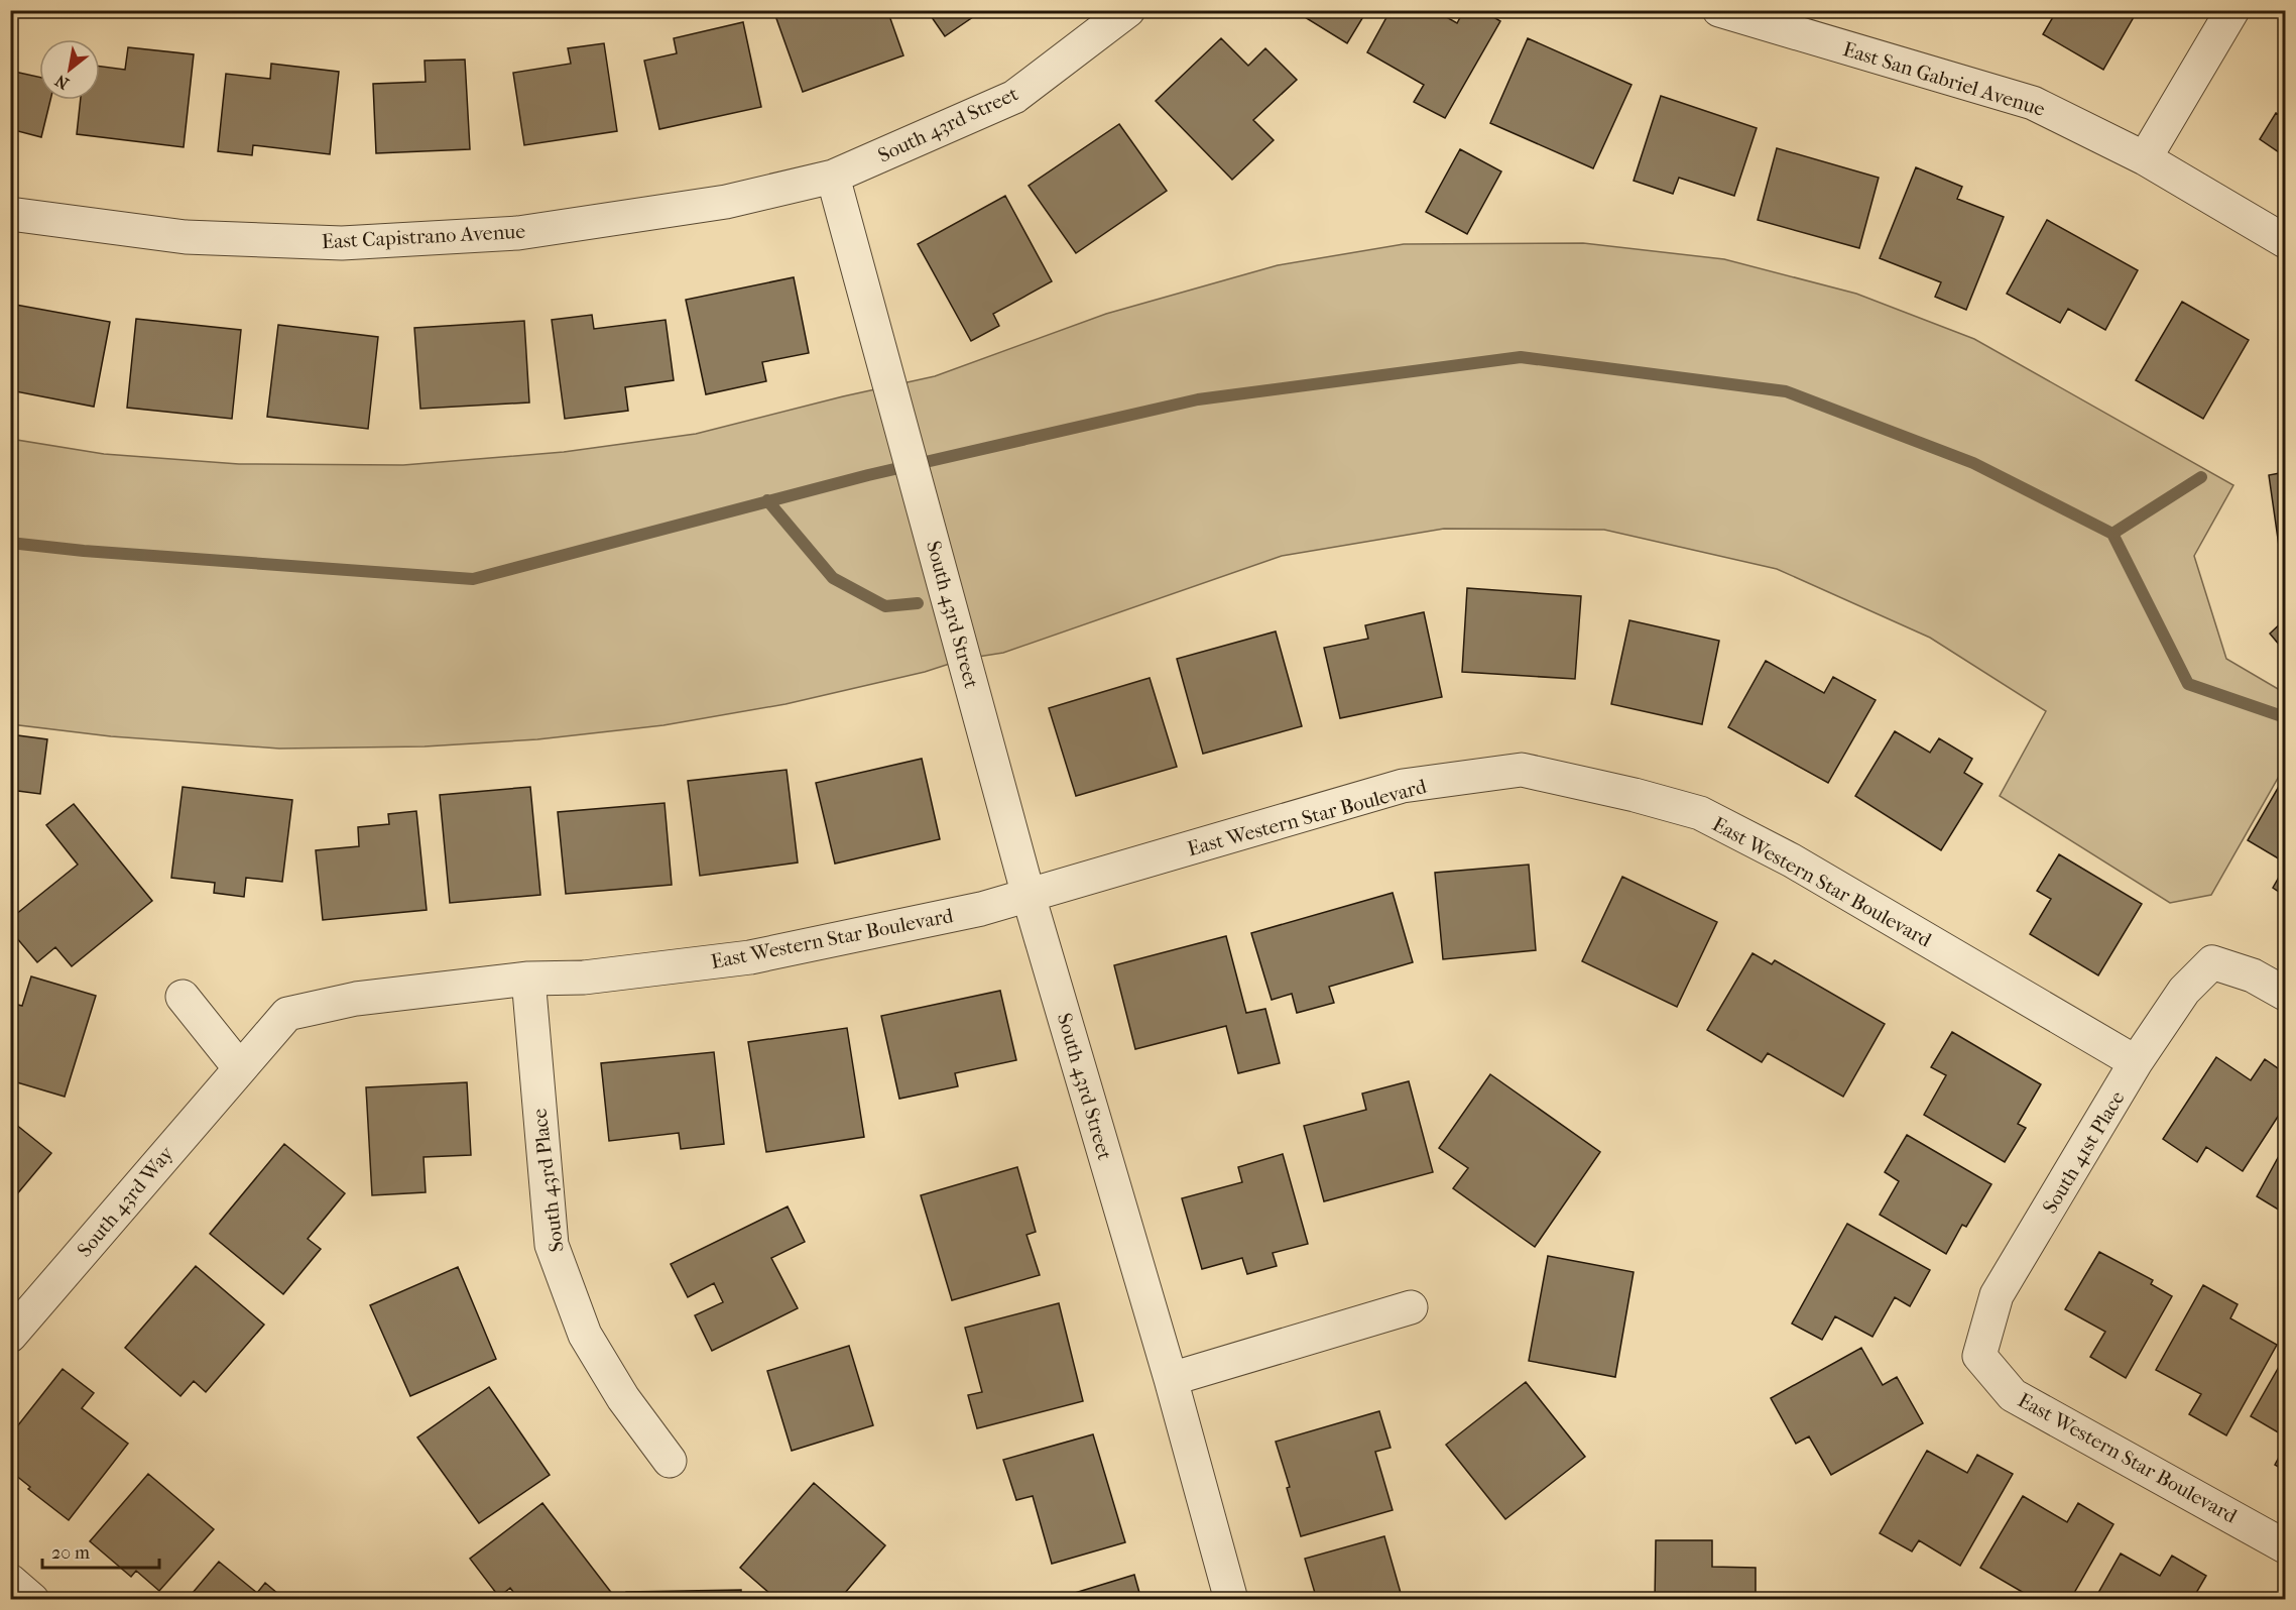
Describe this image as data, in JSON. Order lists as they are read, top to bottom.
{
  "streets": {
    "street": [
      "East San Gabriel Avenue",
      "South 43rd Street",
      "East Capistrano Avenue",
      "East Western Star Boulevard",
      "South 41st Place",
      "South 43rd Place",
      "South 43rd Way"
    ]
  },
  "crossings": [
    ["South 43rd Street", "East Capistrano Avenue"],
    ["South 43rd Street", "East Western Star Boulevard"],
    ["East Western Star Boulevard", "South 41st Place"],
    ["East Western Star Boulevard", "South 43rd Place"],
    ["East Western Star Boulevard", "South 43rd Way"],
    ["South 43rd Place", "South 43rd Way"]
  ],
  "scale_bar": "20 m",
  "north": "bottom left"
}
